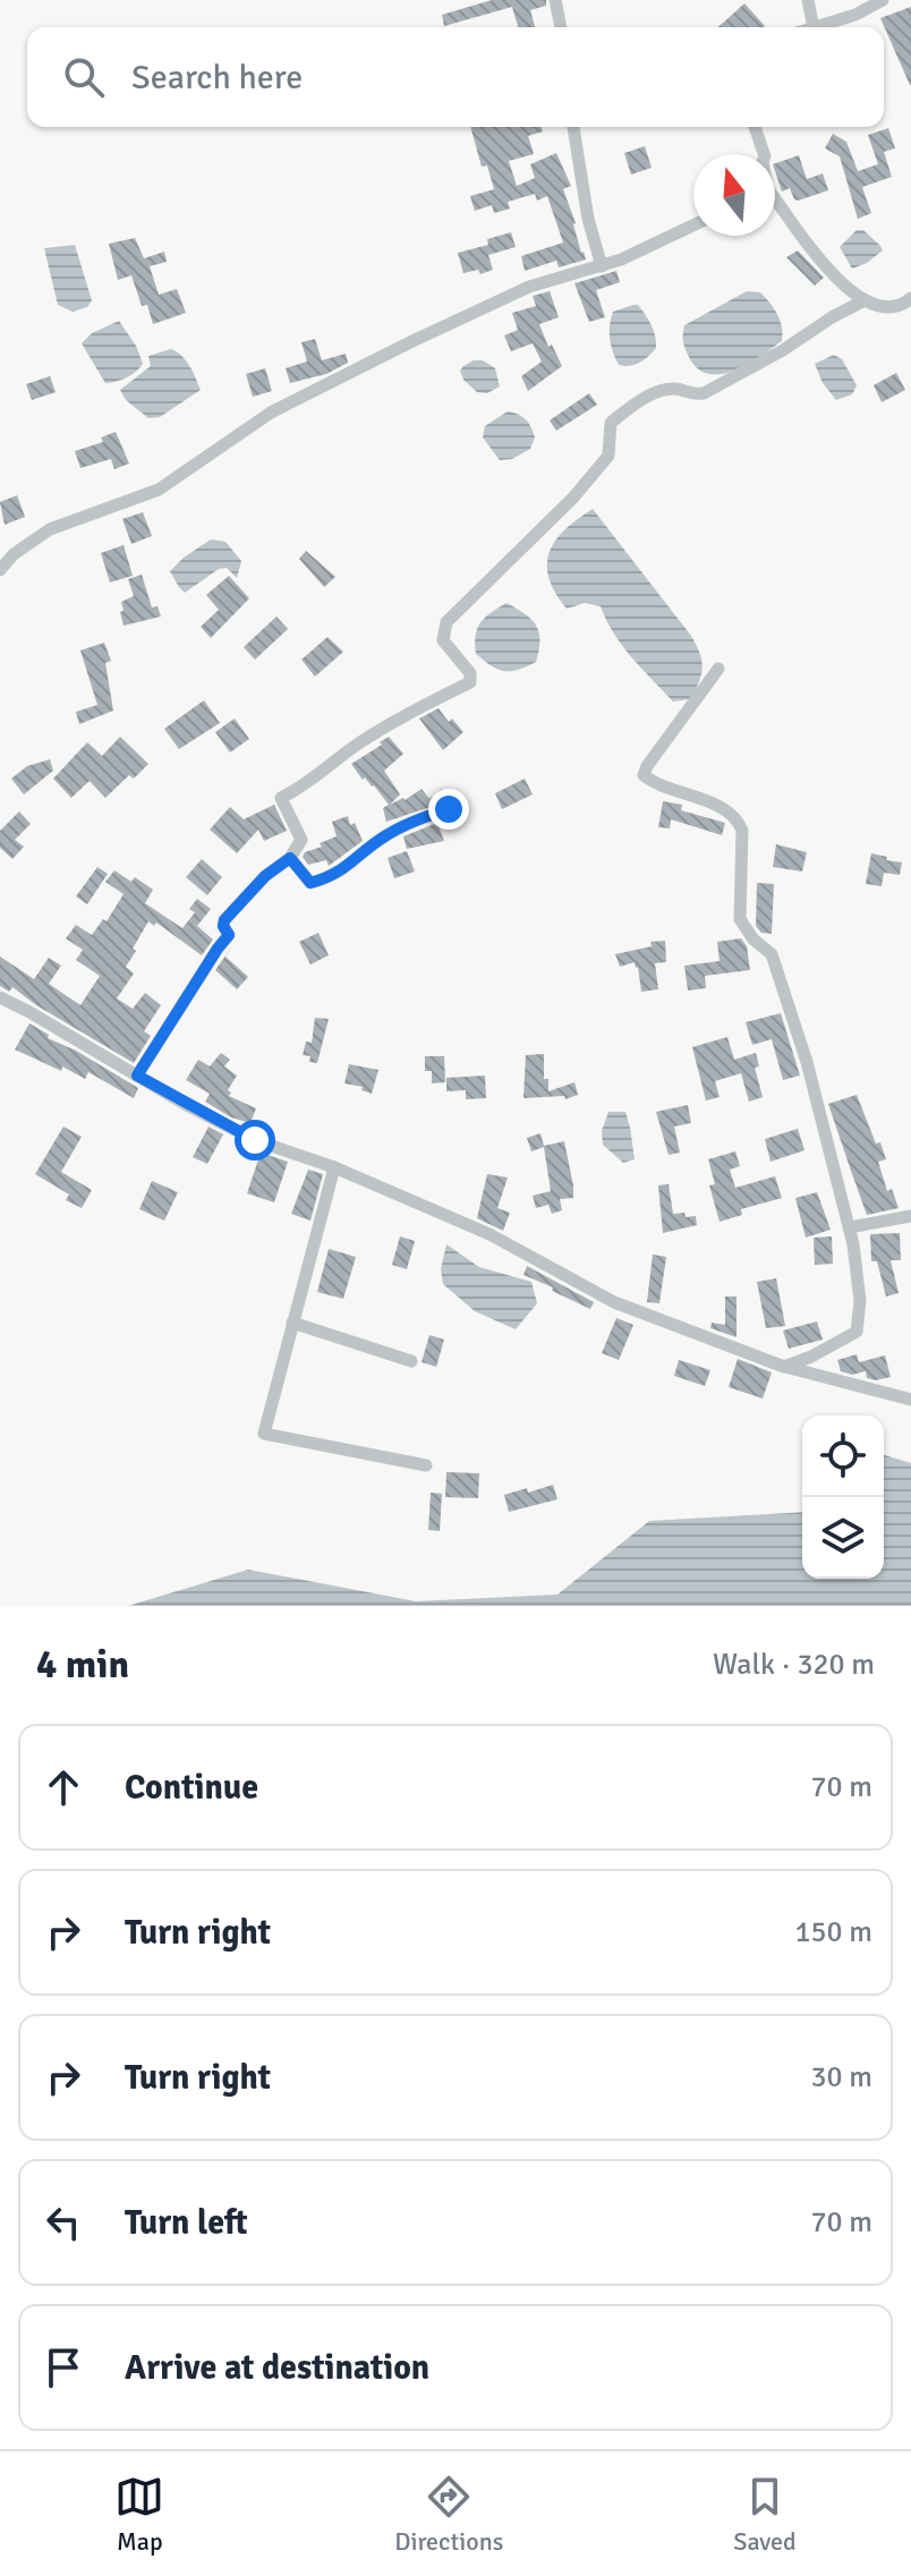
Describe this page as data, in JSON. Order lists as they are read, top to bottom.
{
  "north": "top",
  "page": {
    "search": "Search here",
    "heading": ["4 min", "Walk · 320 m"],
    "list": [
      ["Continue", "70 m"],
      ["Turn right", "150 m"],
      ["Turn right", "30 m"],
      ["Turn left", "70 m"],
      "Arrive at destination"
    ],
    "nav": ["Map", "Directions", "Saved"]
  }
}
